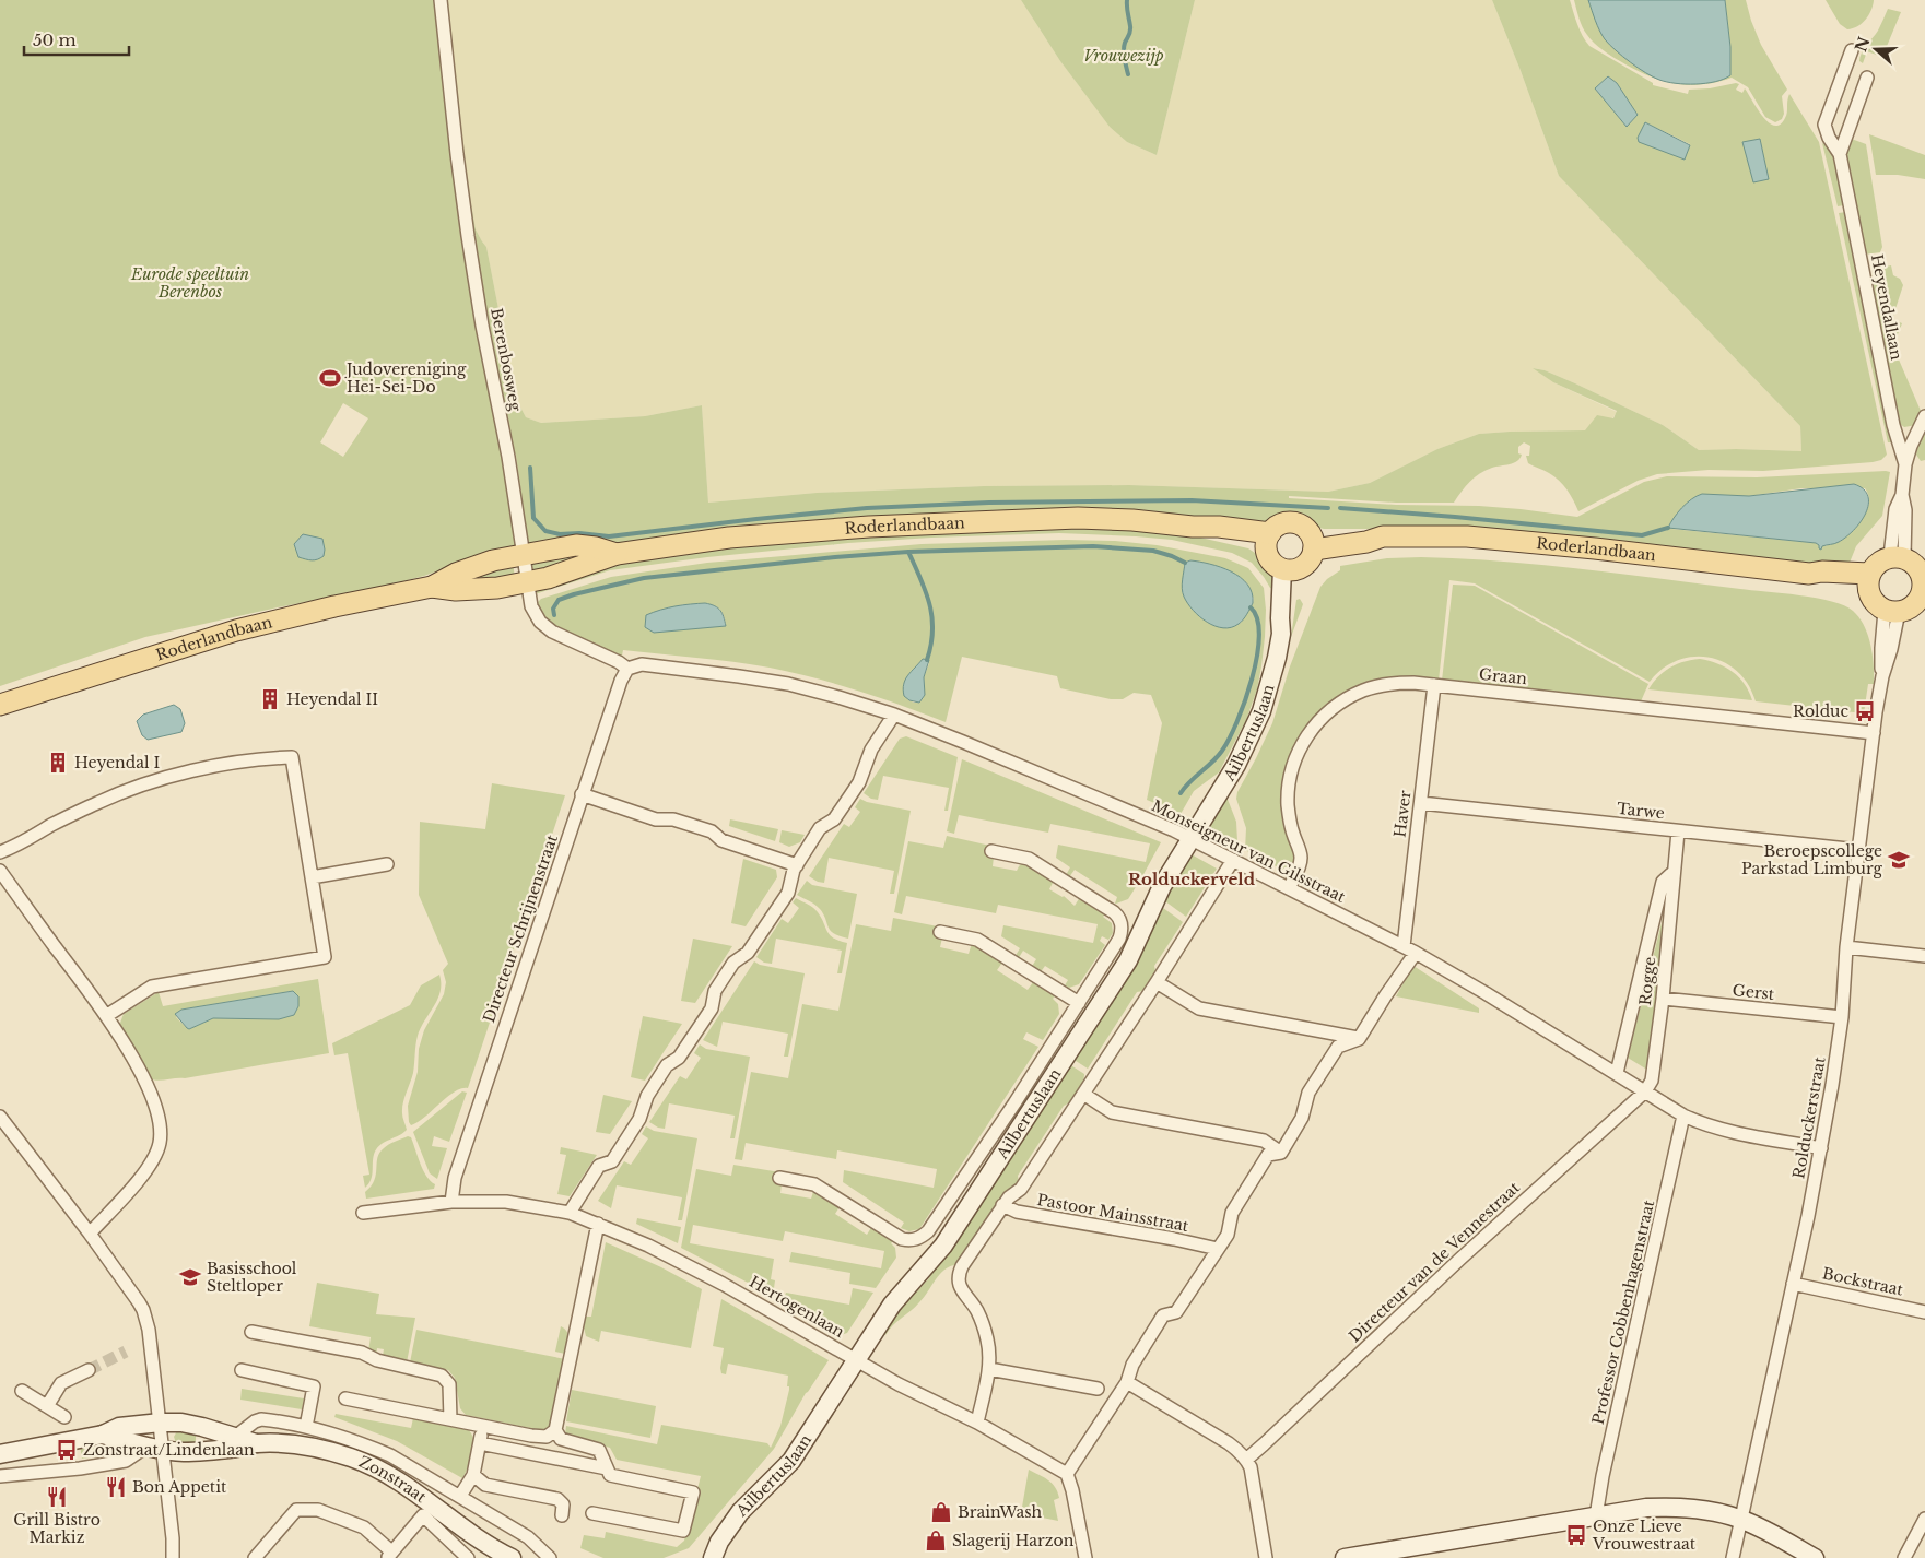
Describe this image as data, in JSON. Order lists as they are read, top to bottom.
{
  "streets": {
    "main road": ["Roderlandbaan"],
    "street": [
      "Heyendallaan",
      "Berenbosweg",
      "Graan",
      "Ailbertuslaan",
      "Tarwe",
      "Haver",
      "Monseigneur van Gilsstraat",
      "Directeur Schrijnenstraat",
      "Rogge",
      "Gerst",
      "Rolduckerstraat",
      "Pastoor Mainsstraat",
      "Directeur van de Vennestraat",
      "Bockstraat",
      "Hertogenlaan",
      "Professor Cobbenhagenstraat",
      "Zonstraat"
    ]
  },
  "crossings": [
    ["Berenbosweg", "Roderlandbaan"],
    ["Berenbosweg", "Monseigneur van Gilsstraat"],
    ["Berenbosweg", "Directeur Schrijnenstraat"],
    ["Roderlandbaan", "Ailbertuslaan"],
    ["Roderlandbaan", "Rolduckerstraat"],
    ["Graan", "Haver"],
    ["Graan", "Monseigneur van Gilsstraat"],
    ["Graan", "Rolduckerstraat"],
    ["Ailbertuslaan", "Monseigneur van Gilsstraat"],
    ["Ailbertuslaan", "Hertogenlaan"],
    ["Tarwe", "Haver"],
    ["Tarwe", "Rogge"],
    ["Tarwe", "Rolduckerstraat"],
    ["Haver", "Monseigneur van Gilsstraat"],
    ["Monseigneur van Gilsstraat", "Directeur Schrijnenstraat"],
    ["Monseigneur van Gilsstraat", "Rogge"],
    ["Monseigneur van Gilsstraat", "Rolduckerstraat"],
    ["Monseigneur van Gilsstraat", "Directeur van de Vennestraat"],
    ["Monseigneur van Gilsstraat", "Professor Cobbenhagenstraat"],
    ["Directeur Schrijnenstraat", "Hertogenlaan"],
    ["Rogge", "Gerst"],
    ["Rogge", "Directeur van de Vennestraat"],
    ["Gerst", "Rolduckerstraat"],
    ["Rolduckerstraat", "Bockstraat"]
  ],
  "districts": ["Rolduckerveld"],
  "parks": ["Vrouwezijp", "Eurode speeltuin Berenbos"],
  "places": {
    "sports": ["Judovereniging Hei-Sei-Do"],
    "building": ["Heyendal II", "Heyendal I"],
    "bus stop": ["Rolduc", "Zonstraat/Lindenlaan", "Onze Lieve Vrouwestraat"],
    "school or university": ["Beroepscollege Parkstad Limburg", "Basisschool Steltloper"],
    "restaurant": ["Bon Appetit", "Grill Bistro Markiz"],
    "shop": ["BrainWash", "Slagerij Harzon"]
  },
  "scale_bar": "50 m",
  "north": "left"
}
